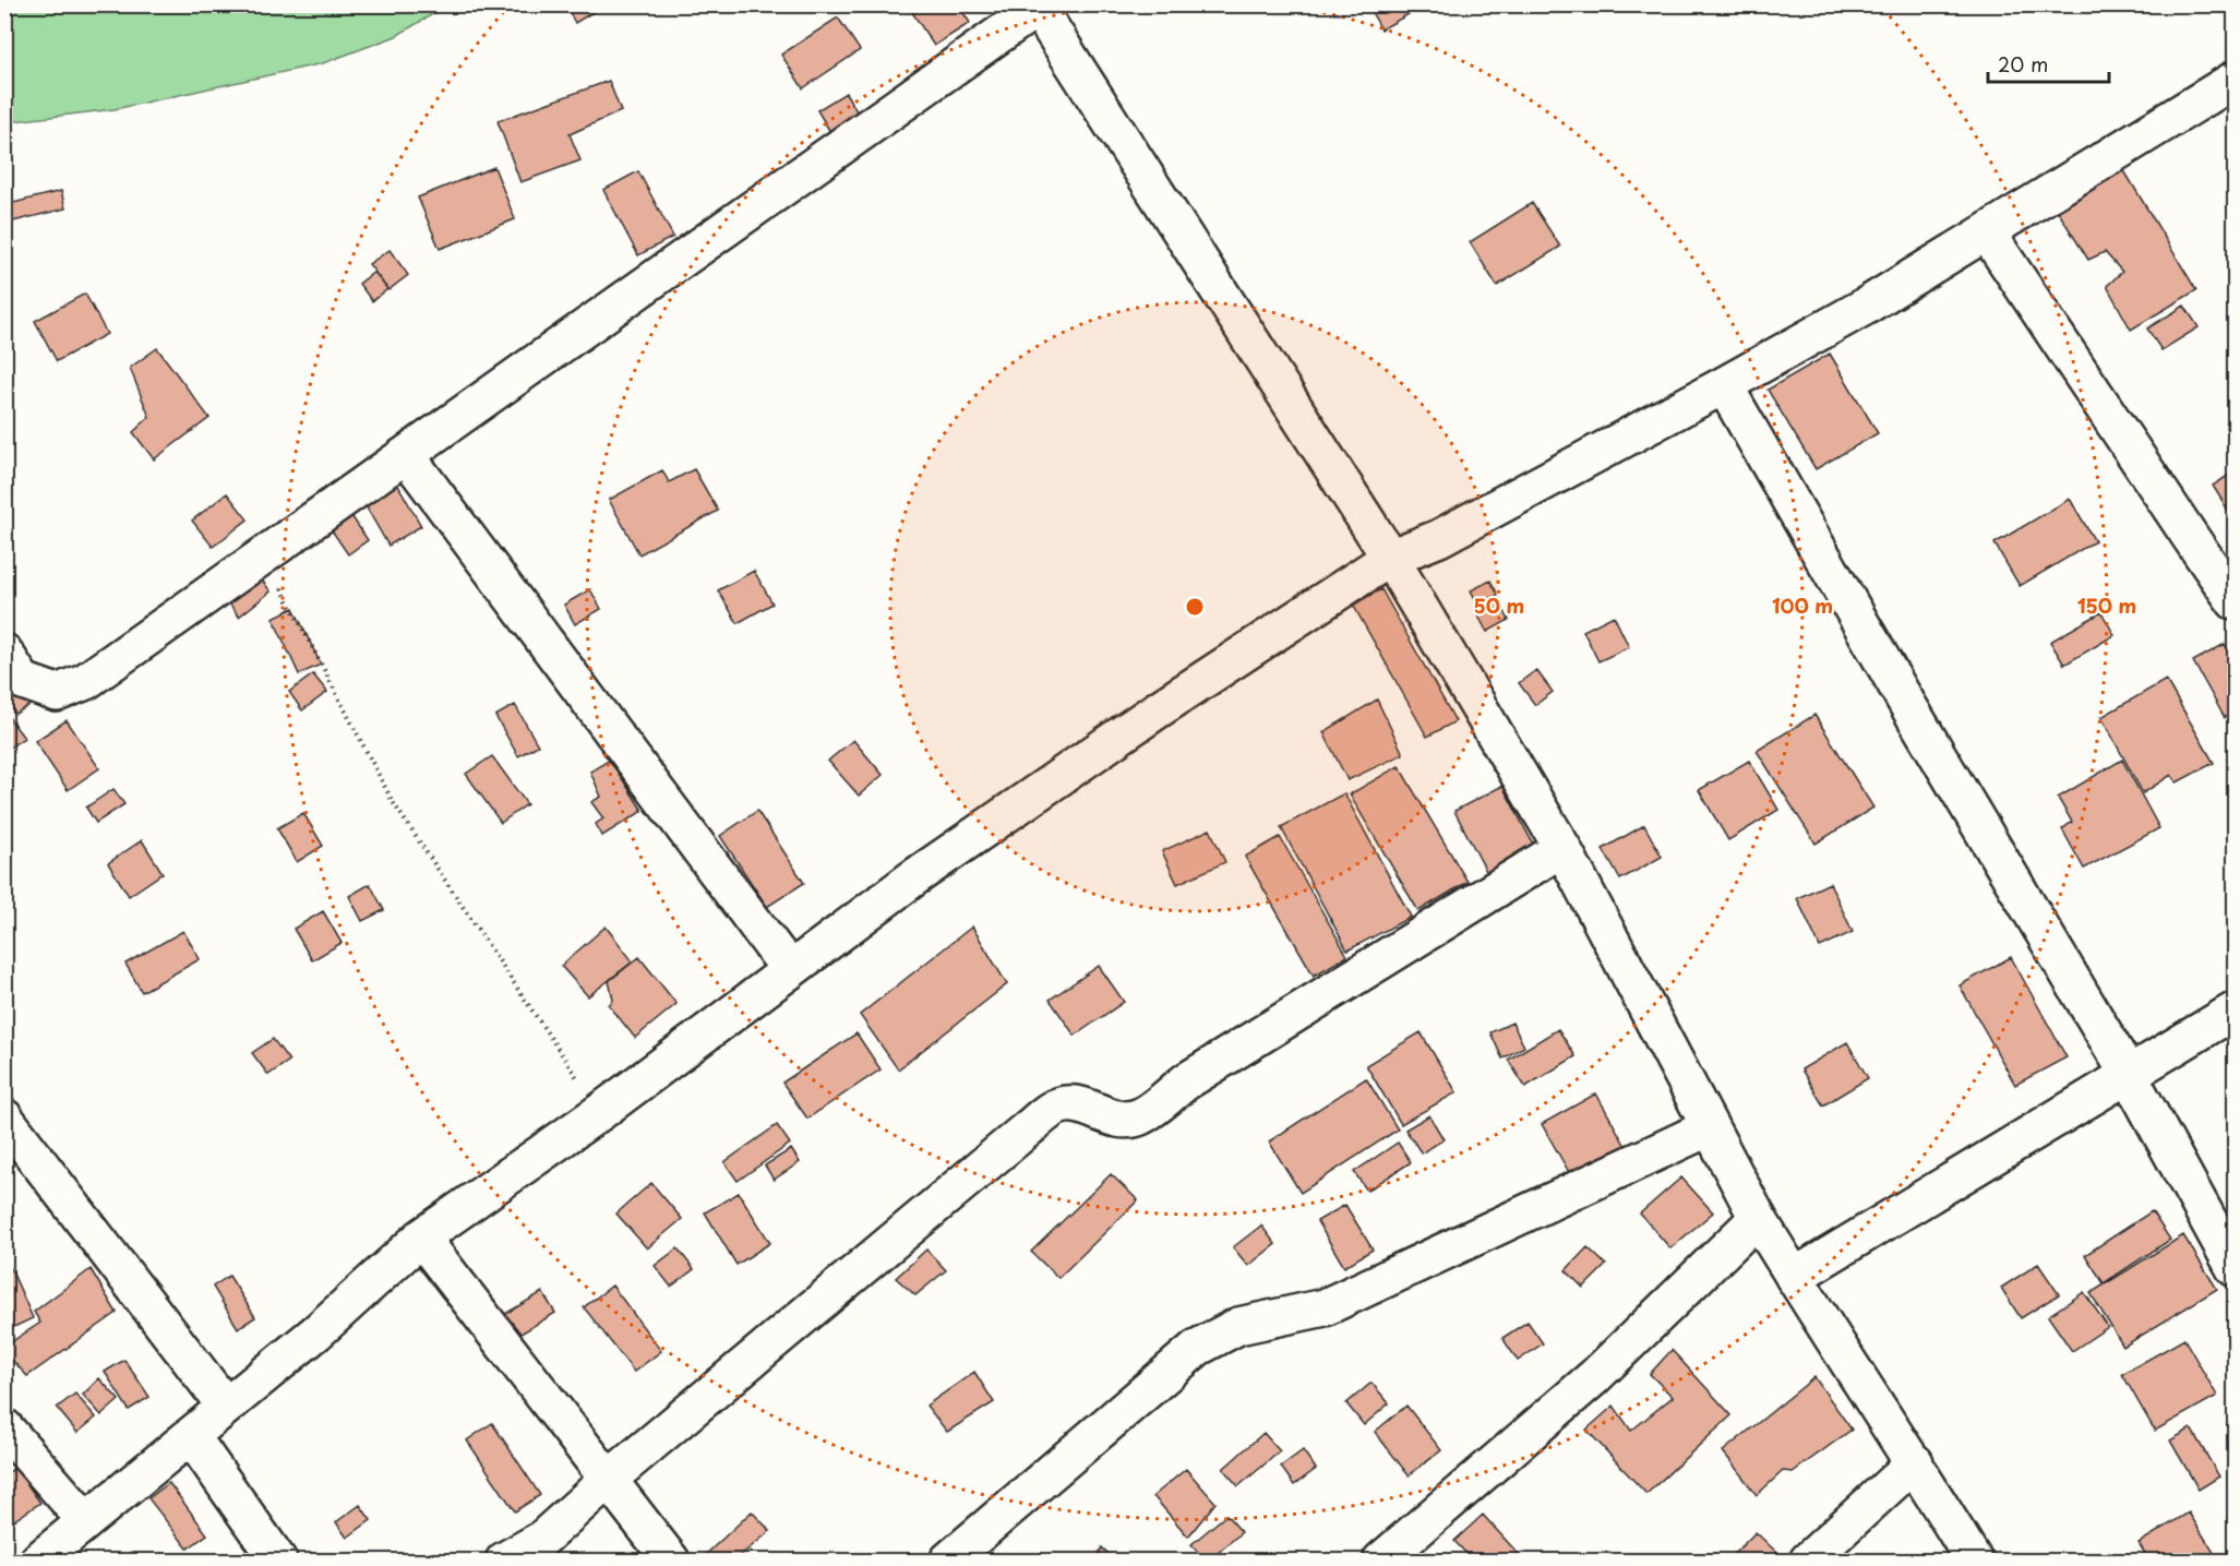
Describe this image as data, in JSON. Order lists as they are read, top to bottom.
{
  "scale_bar": "20 m",
  "rings": ["50 m", "100 m", "150 m"]
}
